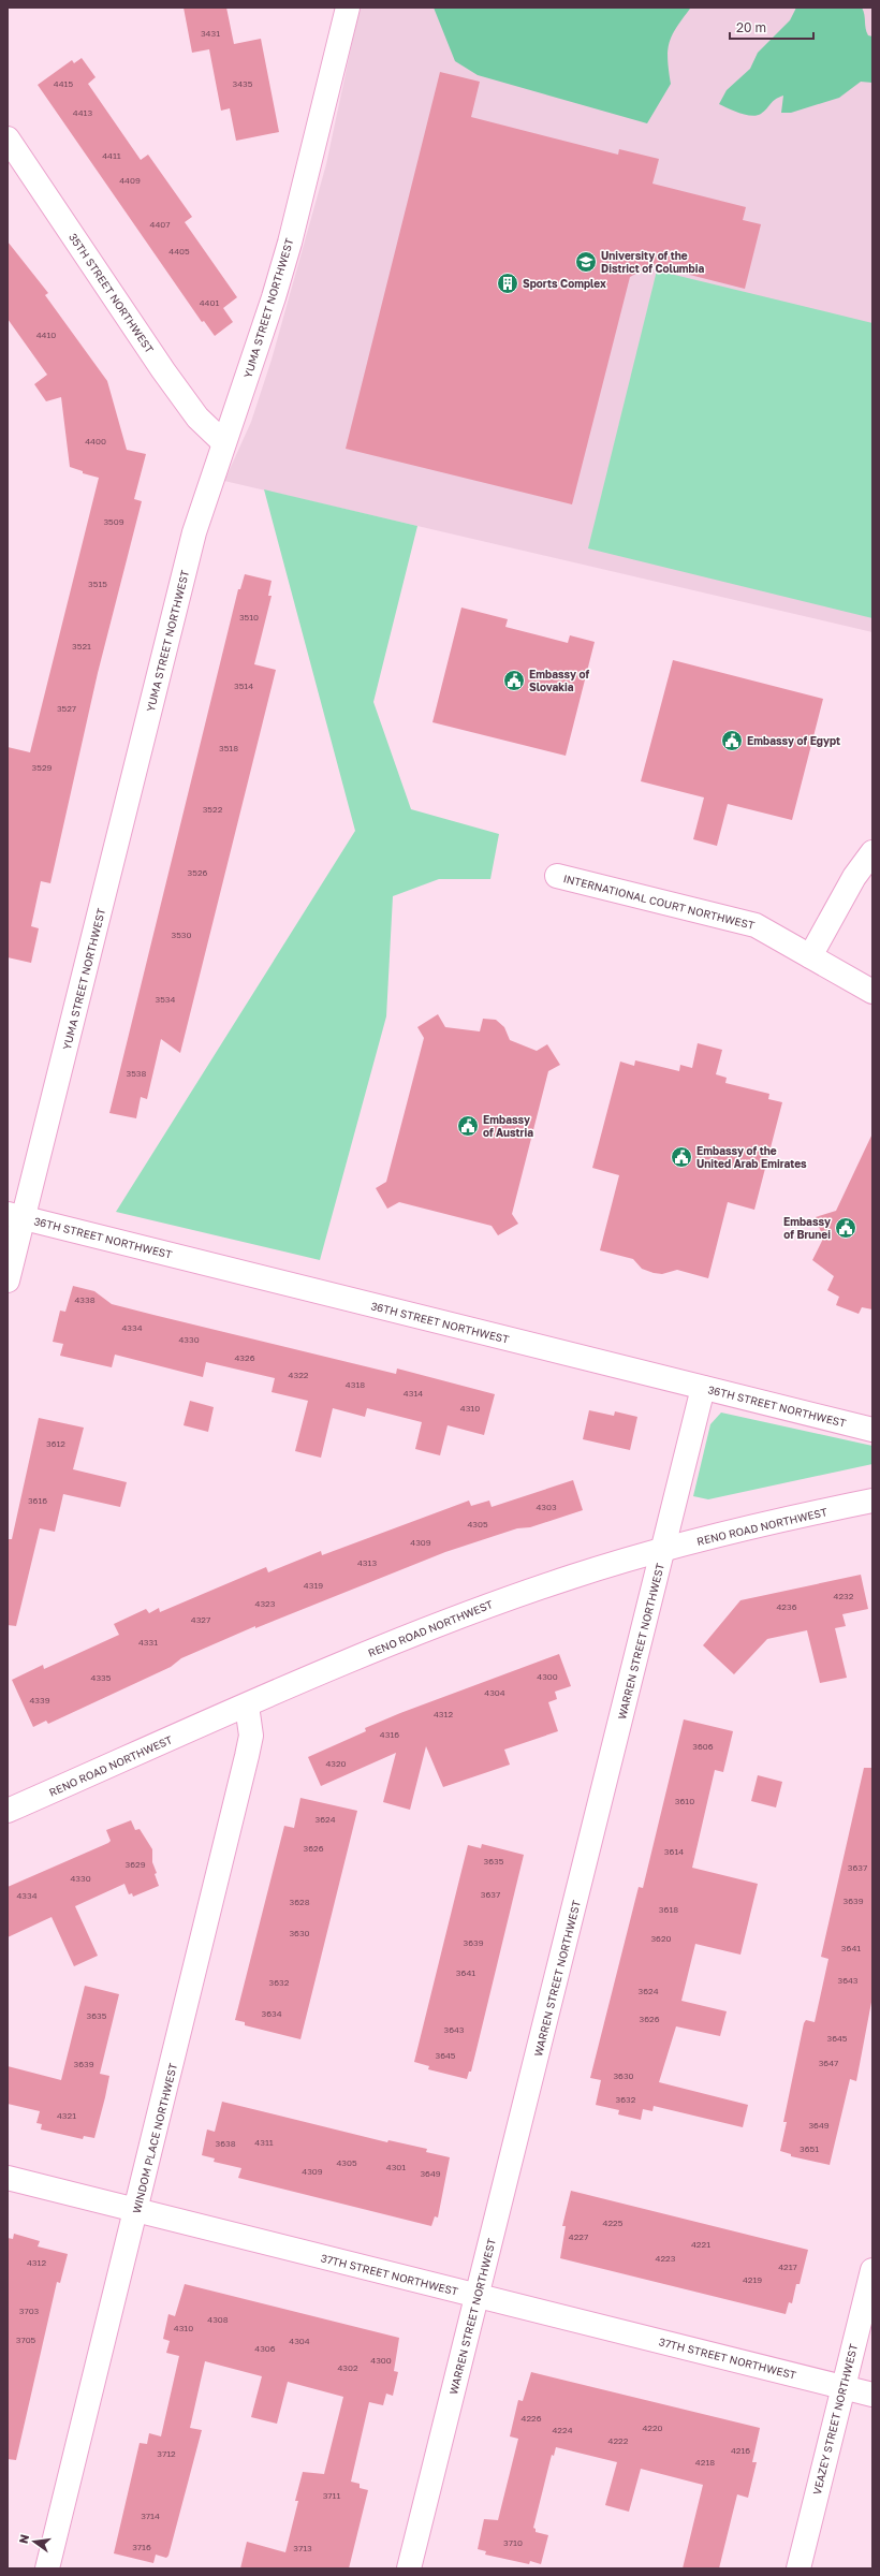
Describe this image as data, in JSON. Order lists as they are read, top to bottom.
{
  "streets": {
    "street": [
      "35TH STREET NORTHWEST",
      "YUMA STREET NORTHWEST",
      "INTERNATIONAL COURT NORTHWEST",
      "36TH STREET NORTHWEST",
      "RENO ROAD NORTHWEST",
      "WARREN STREET NORTHWEST",
      "WINDOM PLACE NORTHWEST",
      "37TH STREET NORTHWEST",
      "VEAZEY STREET NORTHWEST"
    ]
  },
  "crossings": [
    ["35TH STREET NORTHWEST", "YUMA STREET NORTHWEST"],
    ["YUMA STREET NORTHWEST", "36TH STREET NORTHWEST"],
    ["36TH STREET NORTHWEST", "WARREN STREET NORTHWEST"],
    ["RENO ROAD NORTHWEST", "WARREN STREET NORTHWEST"],
    ["RENO ROAD NORTHWEST", "WINDOM PLACE NORTHWEST"],
    ["WARREN STREET NORTHWEST", "37TH STREET NORTHWEST"],
    ["WINDOM PLACE NORTHWEST", "37TH STREET NORTHWEST"],
    ["37TH STREET NORTHWEST", "VEAZEY STREET NORTHWEST"]
  ],
  "places": {
    "school or university": ["University of the District of Columbia"],
    "building": ["Sports Complex"],
    "public building": [
      "Embassy of Slovakia",
      "Embassy of Egypt",
      "Embassy of Austria",
      "Embassy of the United Arab Emirates",
      "Embassy of Brunei"
    ]
  },
  "house_numbers": [
    "3431",
    "4415",
    "3435",
    "4413",
    "4411",
    "4409",
    "4407",
    "4405",
    "4401",
    "4410",
    "4400",
    "3509",
    "3515",
    "3510",
    "3521",
    "3514",
    "3527",
    "3518",
    "3529",
    "3522",
    "3526",
    "3530",
    "3534",
    "3538",
    "4338",
    "4334",
    "4330",
    "4326",
    "4322",
    "4318",
    "4314",
    "4310",
    "3612",
    "3616",
    "4303",
    "4305",
    "4309",
    "4313",
    "4319",
    "4232",
    "4323",
    "4236",
    "4327",
    "4331",
    "4300",
    "4335",
    "4304",
    "4339",
    "4312",
    "4316",
    "3606",
    "4320",
    "3610",
    "3624",
    "3626",
    "3614",
    "3635",
    "3629",
    "3637",
    "4330",
    "3637",
    "4334",
    "3639",
    "3628",
    "3618",
    "3630",
    "3620",
    "3639",
    "3641",
    "3641",
    "3643",
    "3632",
    "3624",
    "3634",
    "3635",
    "3626",
    "3643",
    "3645",
    "3645",
    "3647",
    "3639",
    "3630",
    "3632",
    "4321",
    "3649",
    "4311",
    "3638",
    "3651",
    "4305",
    "4301",
    "4309",
    "3649",
    "4225",
    "4227",
    "4221",
    "4223",
    "4312",
    "4217",
    "4219",
    "3703",
    "4308",
    "4310",
    "3705",
    "4304",
    "4306",
    "4300",
    "4302",
    "4226",
    "4220",
    "4224",
    "4222",
    "4216",
    "3712",
    "4218",
    "3711",
    "3714",
    "3710",
    "3716",
    "3713"
  ],
  "scale_bar": "20 m",
  "north": "left"
}
